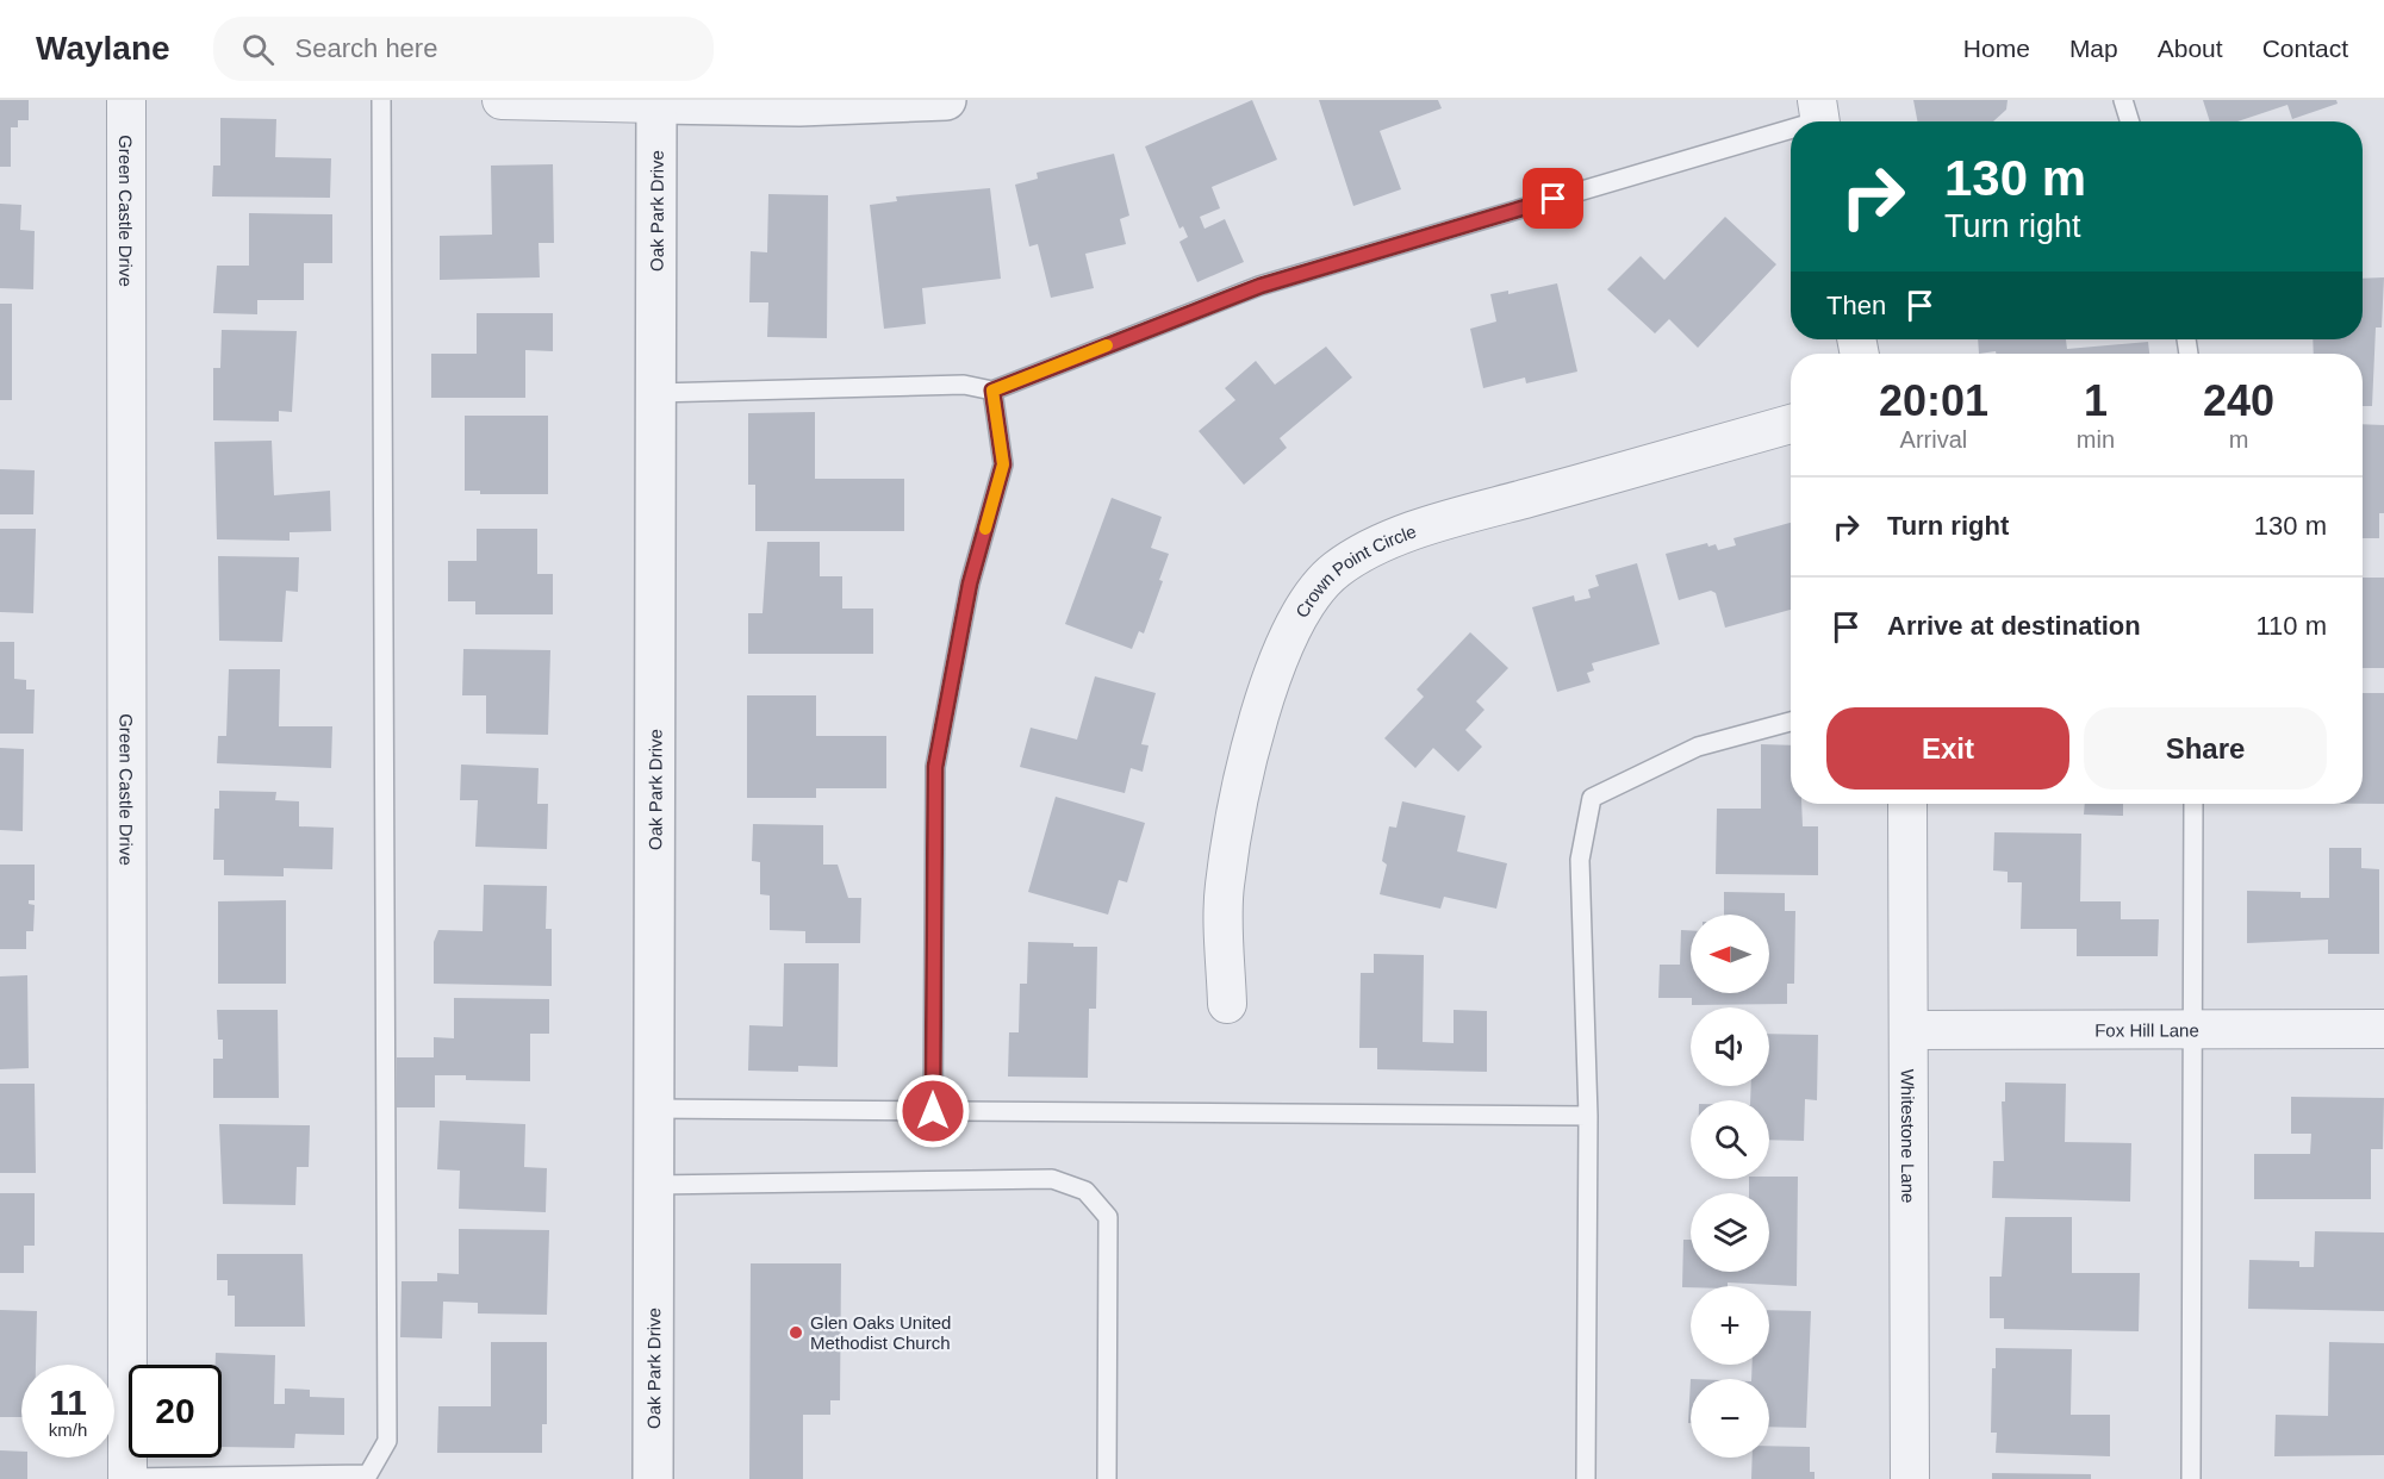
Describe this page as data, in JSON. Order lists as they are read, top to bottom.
{
  "streets": {
    "street": [
      "Green Castle Drive",
      "Oak Park Drive",
      "Crown Point Circle",
      "Fox Hill Lane",
      "Whitestone Lane"
    ]
  },
  "crossings": [
    ["Fox Hill Lane", "Whitestone Lane"]
  ],
  "places": ["Glen Oaks United Methodist Church"],
  "north": "left",
  "page": {
    "header": "Waylane",
    "search": "Search here",
    "nav": [
      "Home",
      "Map",
      "About",
      "Contact"
    ],
    "turn": ["130 m", "Turn right"],
    "then": "Then",
    "eta": [
      "20:01",
      "Arrival",
      "1",
      "min",
      "240",
      "m"
    ],
    "list": [
      {
        "name": "Turn right",
        "value": "130 m"
      },
      {
        "name": "Arrive at destination",
        "value": "110 m"
      }
    ],
    "buttons": ["Exit", "Share"],
    "map_buttons": ["+", "−"],
    "speed": "11 km/h",
    "limit": "20"
  }
}
